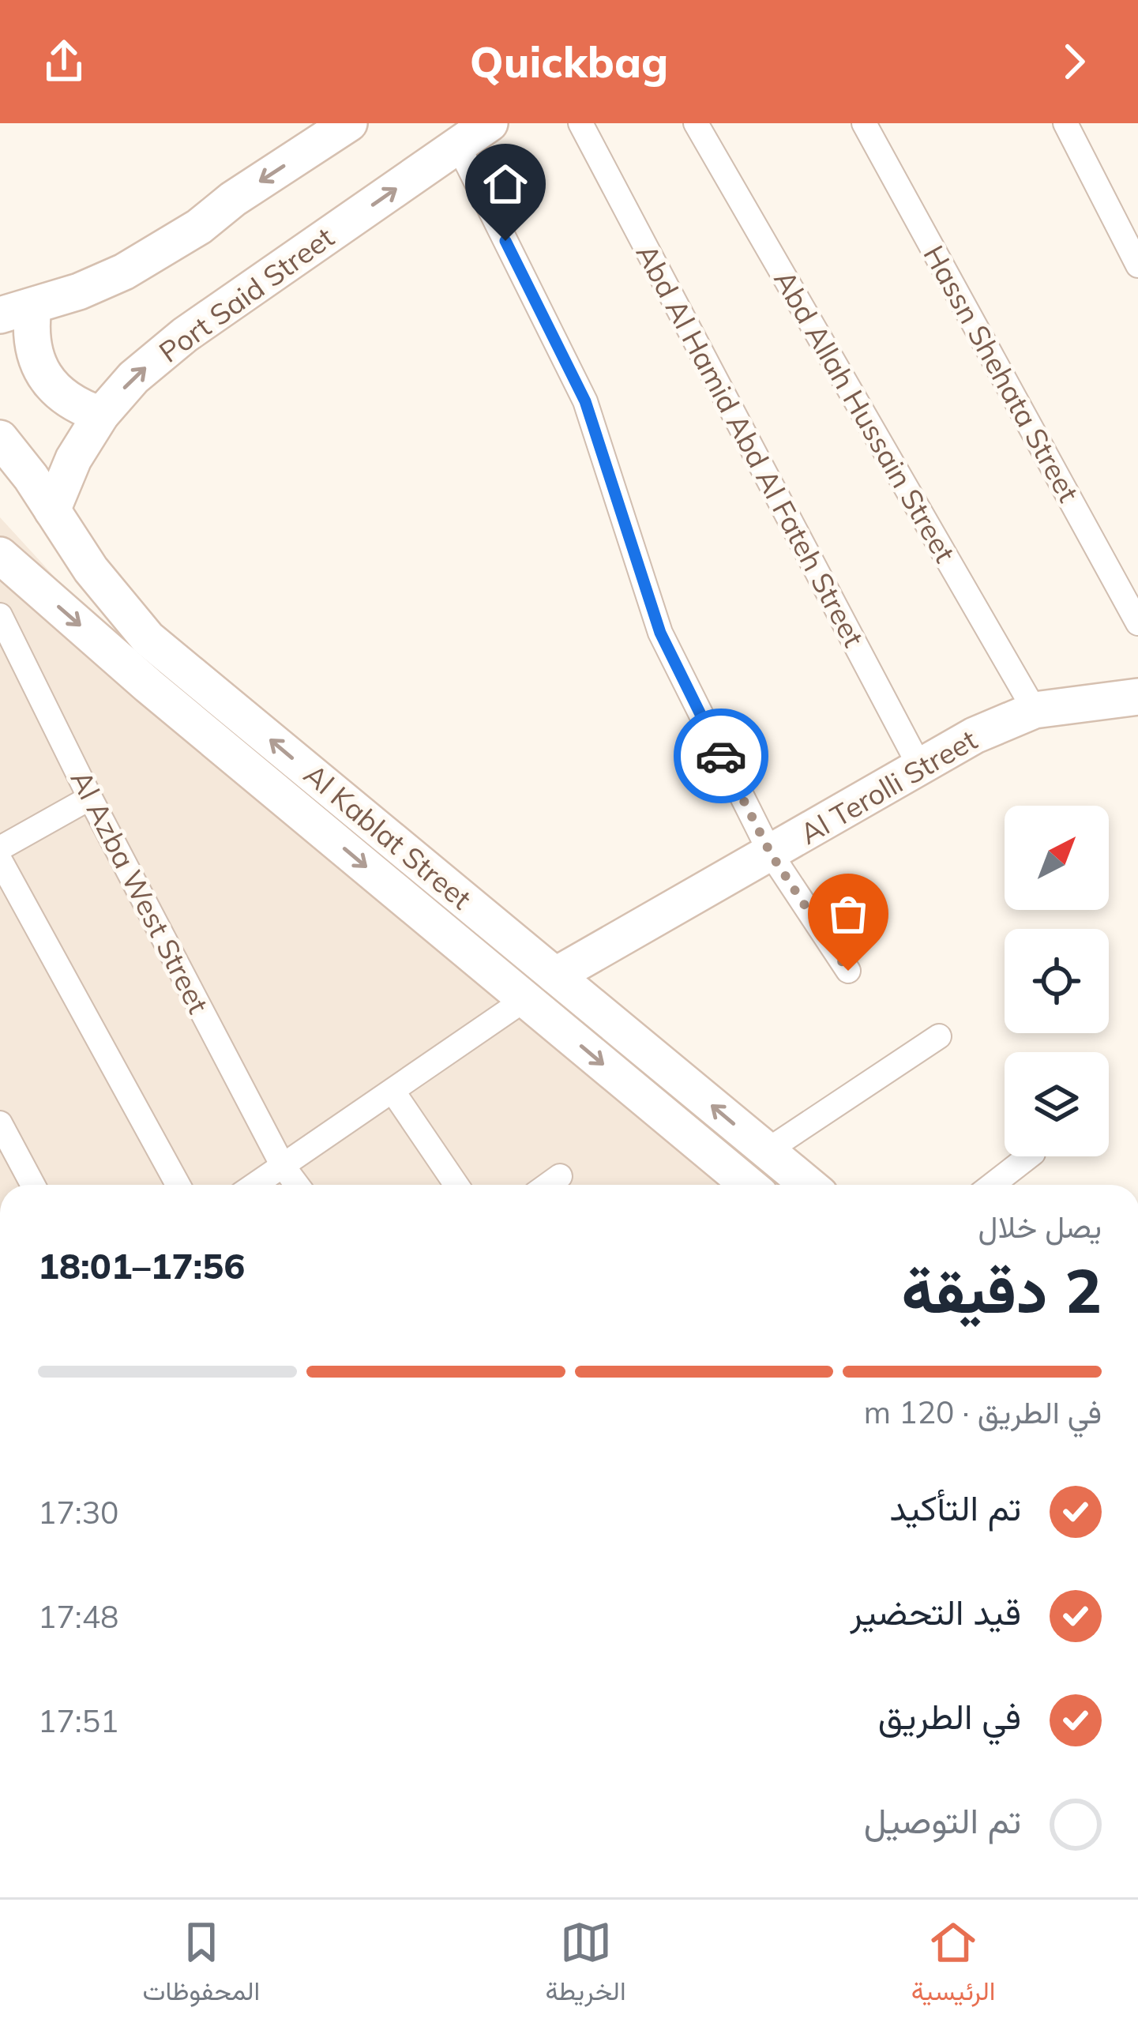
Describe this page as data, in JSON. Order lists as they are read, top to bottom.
{
  "streets": {
    "main road": ["Port Said Street", "Al Terolli Street", "Al Kablat Street"],
    "street": [
      "Hassn Shehata Street",
      "Abd Allah Hussain Street",
      "Abd Al Hamid Abd Al Fateh Street",
      "Al Azba West Street"
    ]
  },
  "crossings": [
    ["Port Said Street", "Al Kablat Street"],
    ["Abd Allah Hussain Street", "Al Terolli Street"],
    ["Abd Al Hamid Abd Al Fateh Street", "Al Terolli Street"],
    ["Al Terolli Street", "Al Kablat Street"]
  ],
  "north": "top right",
  "page": {
    "header": "Quickbag",
    "heading": ["2 دقيقة", "يصل خلال", "17:56–18:01"],
    "bar": "في الطريق · 120 m",
    "list": [
      ["تم التأكيد", "17:30"],
      ["قيد التحضير", "17:48"],
      ["في الطريق", "17:51"],
      "تم التوصيل"
    ],
    "tabs": ["الرئيسية", "الخريطة", "المحفوظات"]
  }
}
